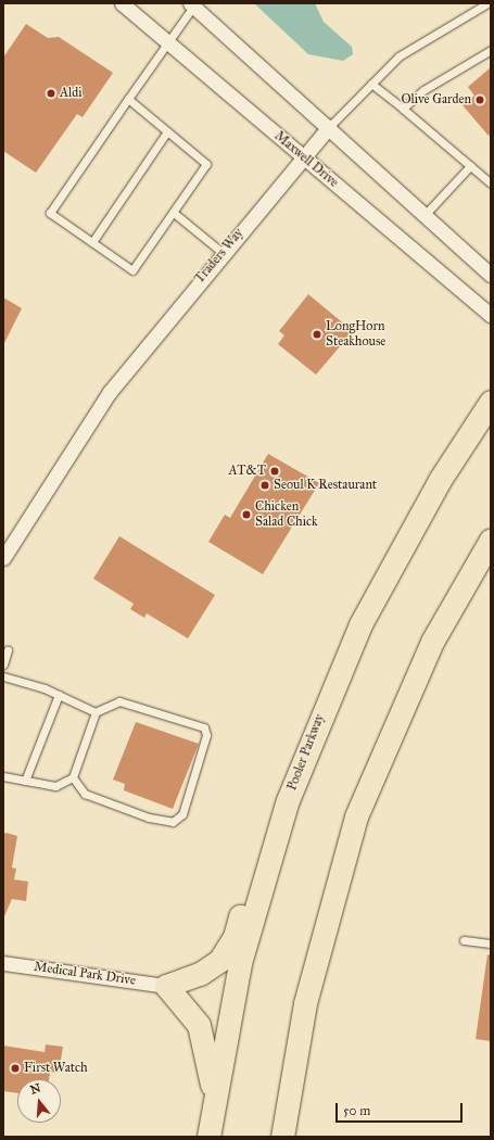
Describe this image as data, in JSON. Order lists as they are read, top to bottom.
{
  "streets": {
    "main road": ["Pooler Parkway"],
    "street": ["Maxwell Drive", "Traders Way", "Medical Park Drive"]
  },
  "crossings": [
    ["Maxwell Drive", "Traders Way"]
  ],
  "places": [
    "Aldi",
    "Olive Garden",
    "LongHorn Steakhouse",
    "AT&T",
    "Seoul K Restaurant",
    "Chicken Salad Chick",
    "First Watch"
  ],
  "scale_bar": "50 m",
  "north": "top"
}
